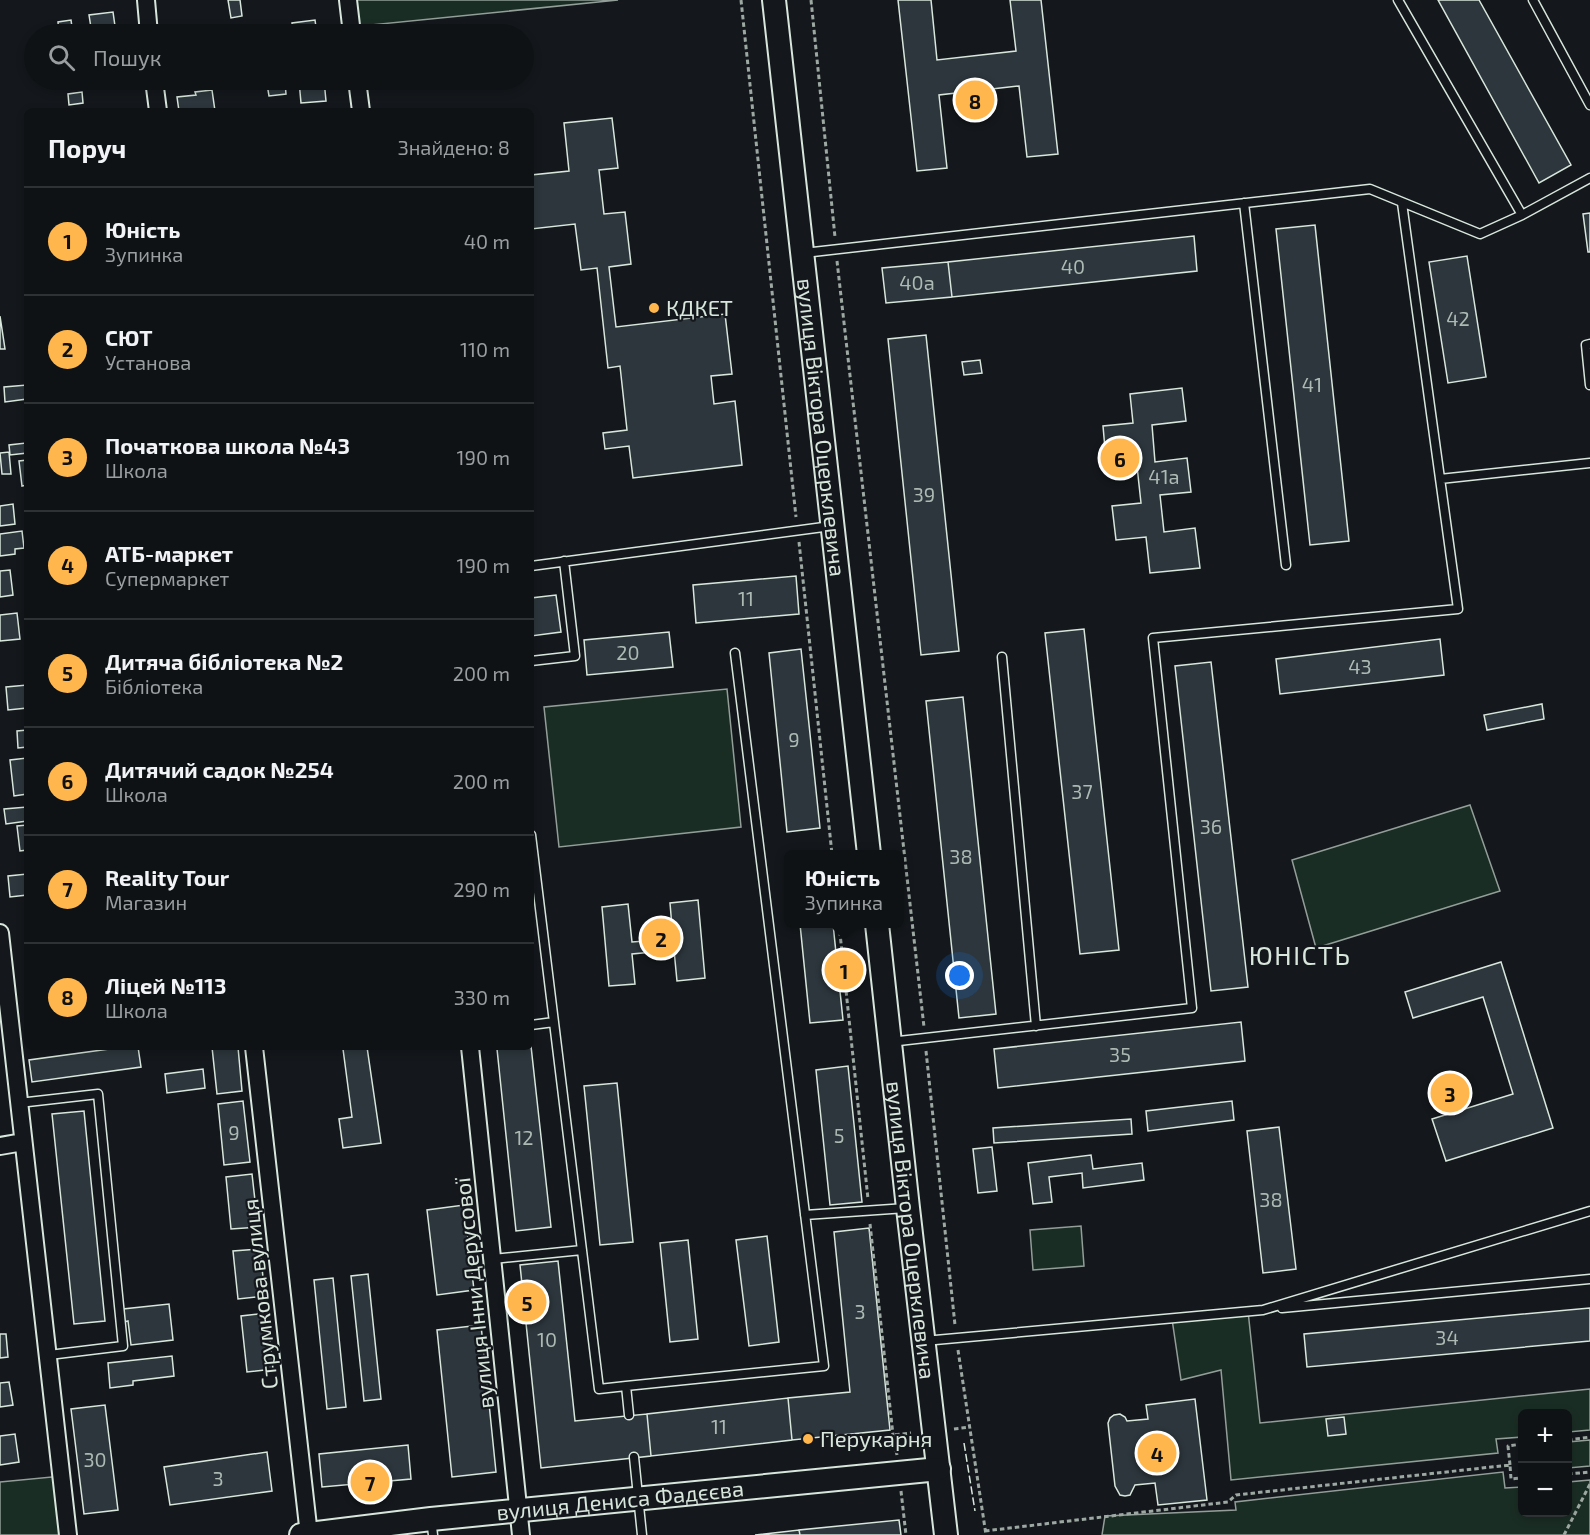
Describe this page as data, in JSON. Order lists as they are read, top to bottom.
{
  "streets": {
    "street": [
      "вулиця Віктора Оцерклевича",
      "вулиця Інни Дерусової",
      "Струмкова вулиця",
      "вулиця Дениса Фадєєва"
    ]
  },
  "crossings": [
    ["вулиця Віктора Оцерклевича", "вулиця Дениса Фадєєва"],
    ["вулиця Інни Дерусової", "вулиця Дениса Фадєєва"],
    ["Струмкова вулиця", "вулиця Дениса Фадєєва"]
  ],
  "districts": ["ЮНІСТЬ"],
  "places": ["КДКЕТ", "Перукарня"],
  "house_numbers": [
    "40",
    "40а",
    "42",
    "41",
    "41а",
    "39",
    "11",
    "20",
    "43",
    "9",
    "37",
    "36",
    "38",
    "35",
    "9",
    "5",
    "12",
    "38",
    "3",
    "34",
    "10",
    "11",
    "30",
    "3"
  ],
  "page": {
    "search": "Пошук",
    "pins": [
      "8",
      "6",
      "2",
      "1",
      "3",
      "5",
      "4",
      "7"
    ],
    "heading": ["Поруч", "Знайдено: 8"],
    "list": [
      {
        "mark": "1",
        "name": "Юність",
        "note": "Зупинка",
        "value": "40 m"
      },
      {
        "mark": "2",
        "name": "СЮТ",
        "note": "Установа",
        "value": "110 m"
      },
      {
        "mark": "3",
        "name": "Початкова школа №43",
        "note": "Школа",
        "value": "190 m"
      },
      {
        "mark": "4",
        "name": "АТБ-маркет",
        "note": "Супермаркет",
        "value": "190 m"
      },
      {
        "mark": "5",
        "name": "Дитяча бібліотека №2",
        "note": "Бібліотека",
        "value": "200 m"
      },
      {
        "mark": "6",
        "name": "Дитячий садок №254",
        "note": "Школа",
        "value": "200 m"
      },
      {
        "mark": "7",
        "name": "Reality Tour",
        "note": "Магазин",
        "value": "290 m"
      },
      {
        "mark": "8",
        "name": "Ліцей №113",
        "note": "Школа",
        "value": "330 m"
      }
    ],
    "popup": ["Юність", "Зупинка"],
    "map_buttons": ["+", "−"]
  }
}
